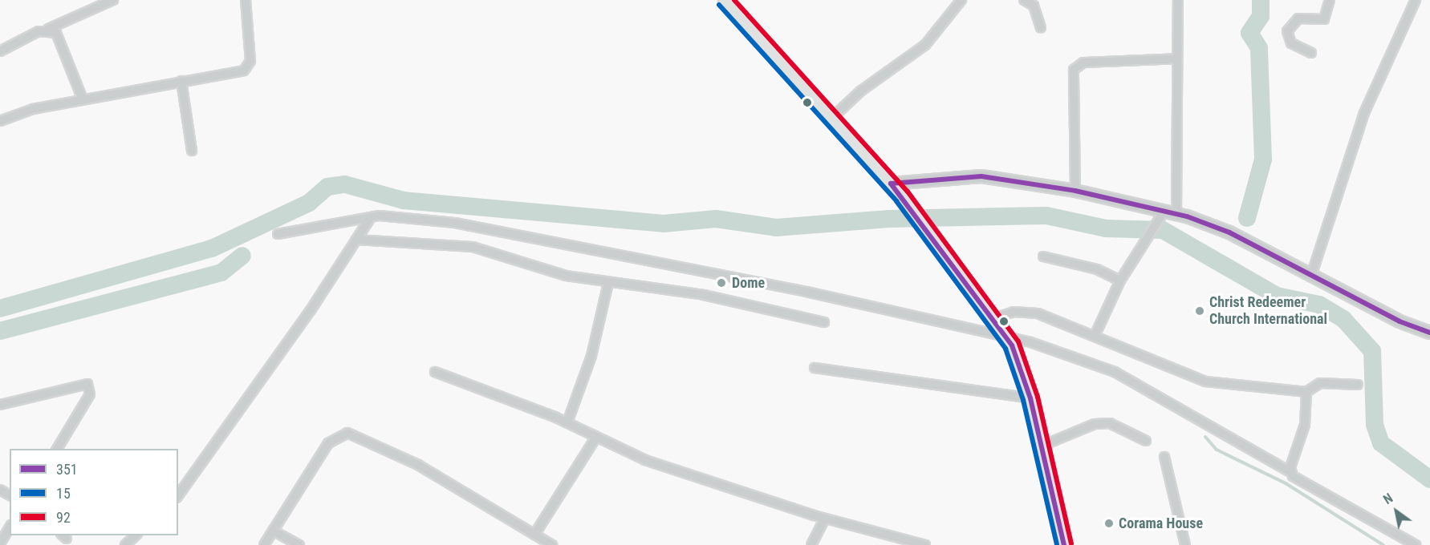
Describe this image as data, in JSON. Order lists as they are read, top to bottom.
{
  "places": ["Dome", "Christ Redeemer Church International", "Corama House"],
  "lines": ["transit line 92", "transit line 15", "transit line 351"],
  "legend": ["351", "15", "92"],
  "north": "top left"
}
